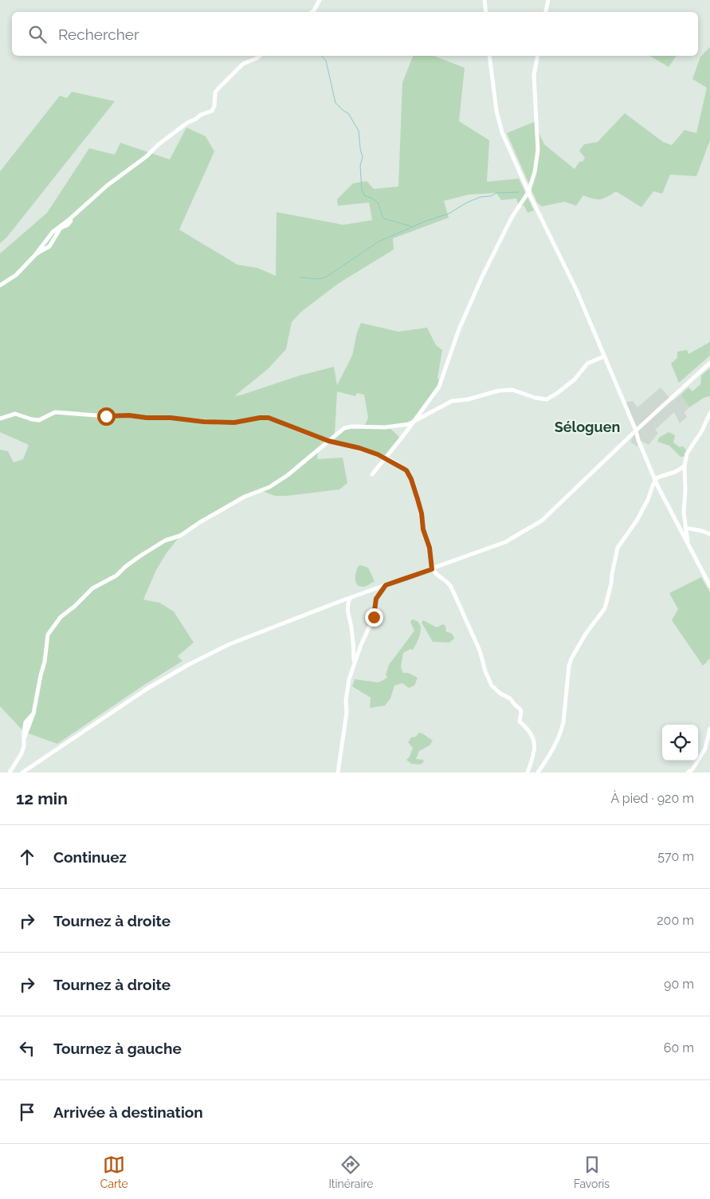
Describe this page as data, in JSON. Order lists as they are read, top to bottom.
{
  "districts": ["Séloguen"],
  "page": {
    "search": "Rechercher",
    "heading": ["12 min", "À pied · 920 m"],
    "list": [
      ["Continuez", "570 m"],
      ["Tournez à droite", "200 m"],
      ["Tournez à droite", "90 m"],
      ["Tournez à gauche", "60 m"],
      "Arrivée à destination"
    ],
    "nav": ["Carte", "Itinéraire", "Favoris"]
  }
}
